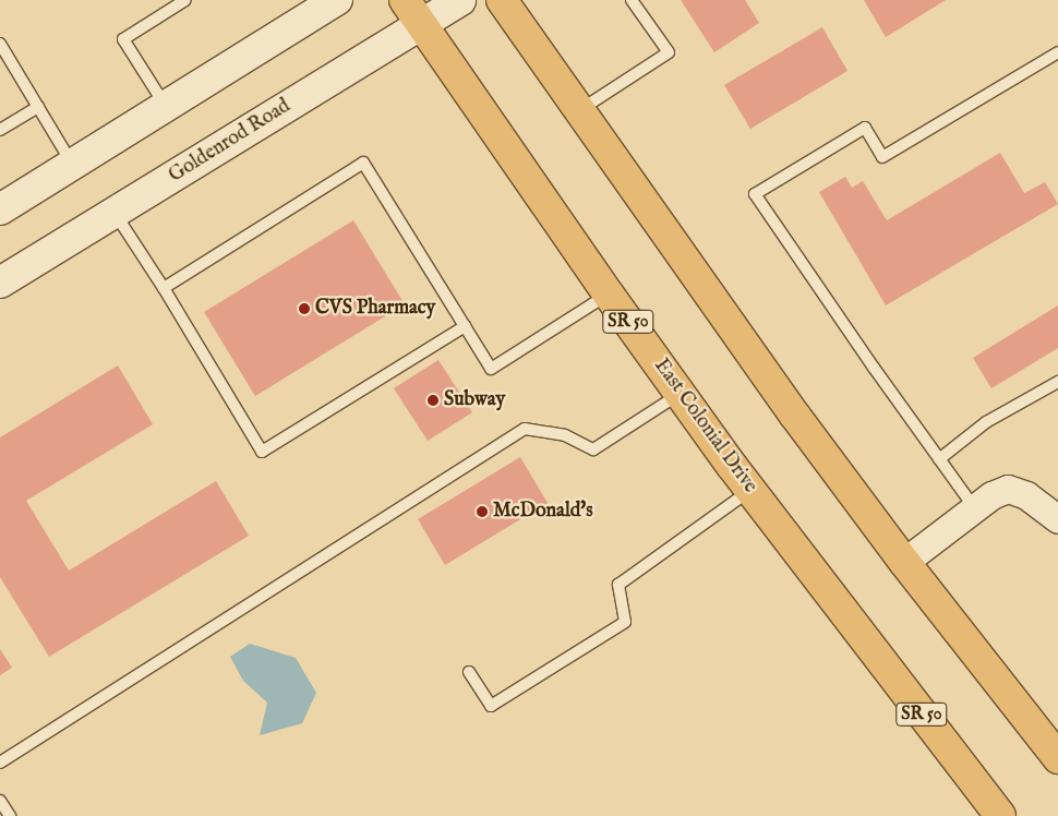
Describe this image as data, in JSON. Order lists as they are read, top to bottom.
{
  "streets": {
    "highway": ["SR 50", "East Colonial Drive"],
    "main road": ["Goldenrod Road"]
  },
  "crossings": [
    ["Goldenrod Road", "East Colonial Drive"]
  ],
  "places": ["CVS Pharmacy", "Subway", "McDonald's"]
}
